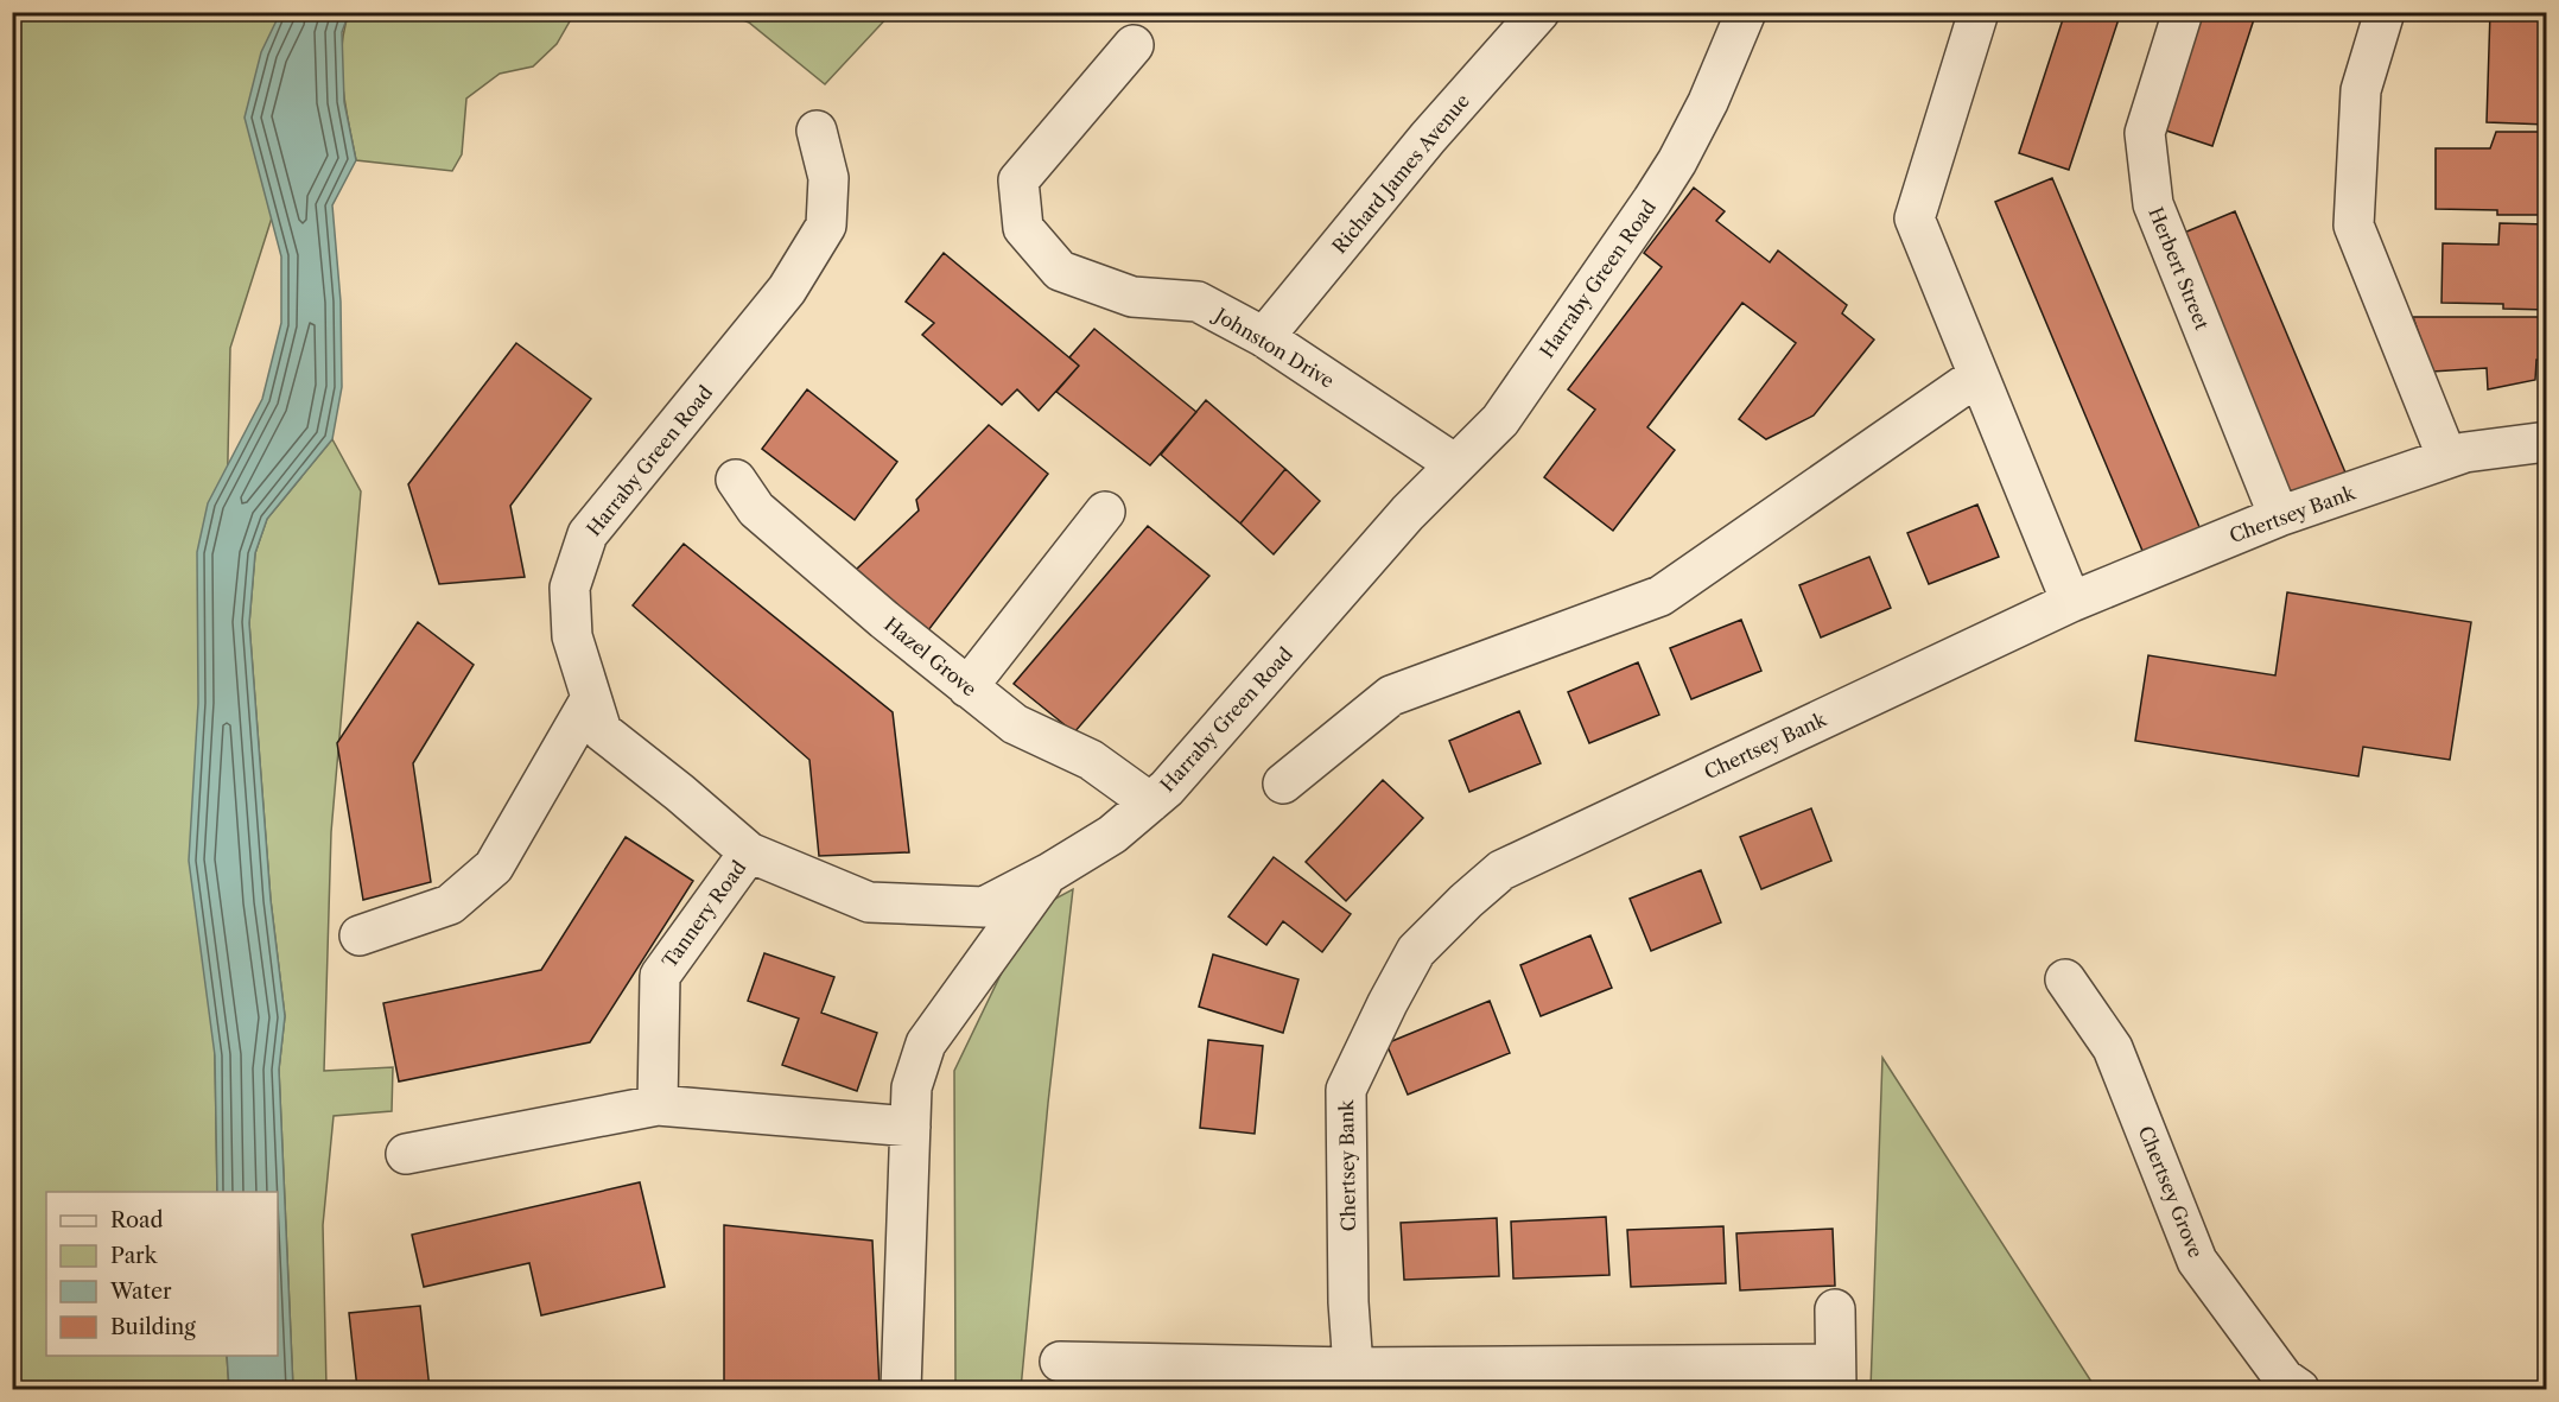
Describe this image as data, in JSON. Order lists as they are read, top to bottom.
{
  "streets": {
    "street": [
      "Richard James Avenue",
      "Herbert Street",
      "Harraby Green Road",
      "Johnston Drive",
      "Chertsey Bank",
      "Hazel Grove",
      "Tannery Road",
      "Chertsey Grove"
    ]
  },
  "crossings": [
    ["Richard James Avenue", "Johnston Drive"],
    ["Herbert Street", "Chertsey Bank"],
    ["Harraby Green Road", "Johnston Drive"],
    ["Harraby Green Road", "Hazel Grove"],
    ["Harraby Green Road", "Tannery Road"]
  ],
  "legend": [
    "Road",
    "Park",
    "Water",
    "Building"
  ]
}
